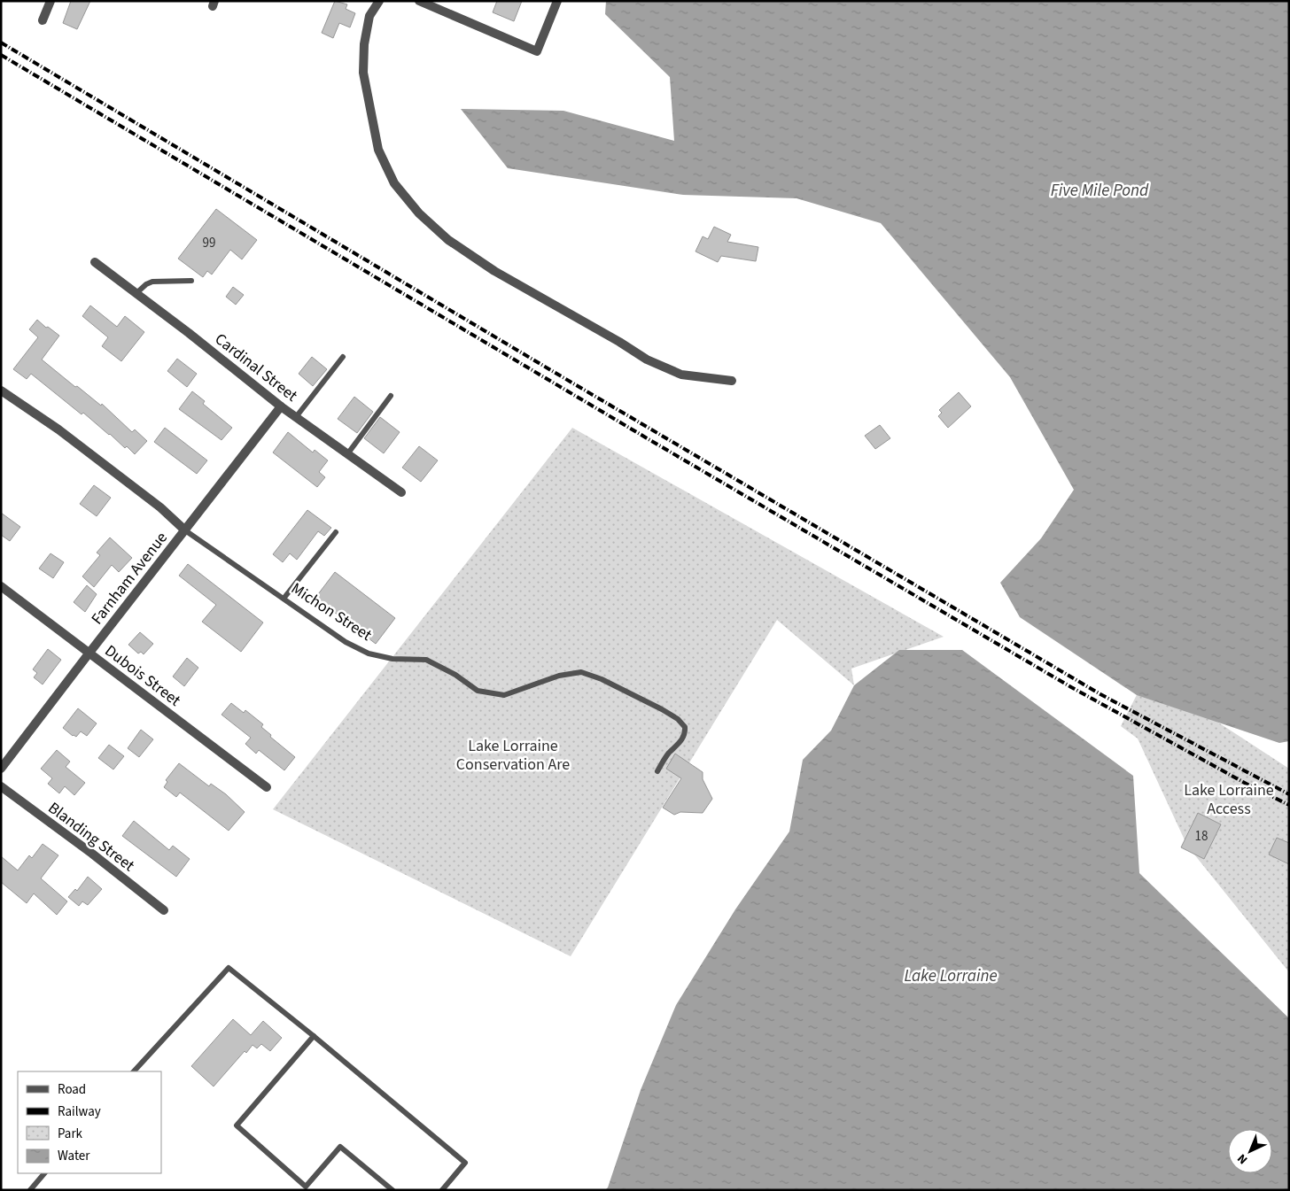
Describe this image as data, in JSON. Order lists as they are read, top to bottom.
{
  "streets": {
    "street": [
      "Cardinal Street",
      "Farnham Avenue",
      "Michon Street",
      "Dubois Street",
      "Blanding Street"
    ]
  },
  "crossings": [
    ["Cardinal Street", "Farnham Avenue"],
    ["Farnham Avenue", "Michon Street"],
    ["Farnham Avenue", "Dubois Street"]
  ],
  "water": ["Five Mile Pond", "Lake Lorraine"],
  "parks": ["Lake Lorraine Conservation Are", "Lake Lorraine Access"],
  "house_numbers": ["99", "18"],
  "legend": [
    "Road",
    "Railway",
    "Park",
    "Water"
  ],
  "north": "bottom left"
}
